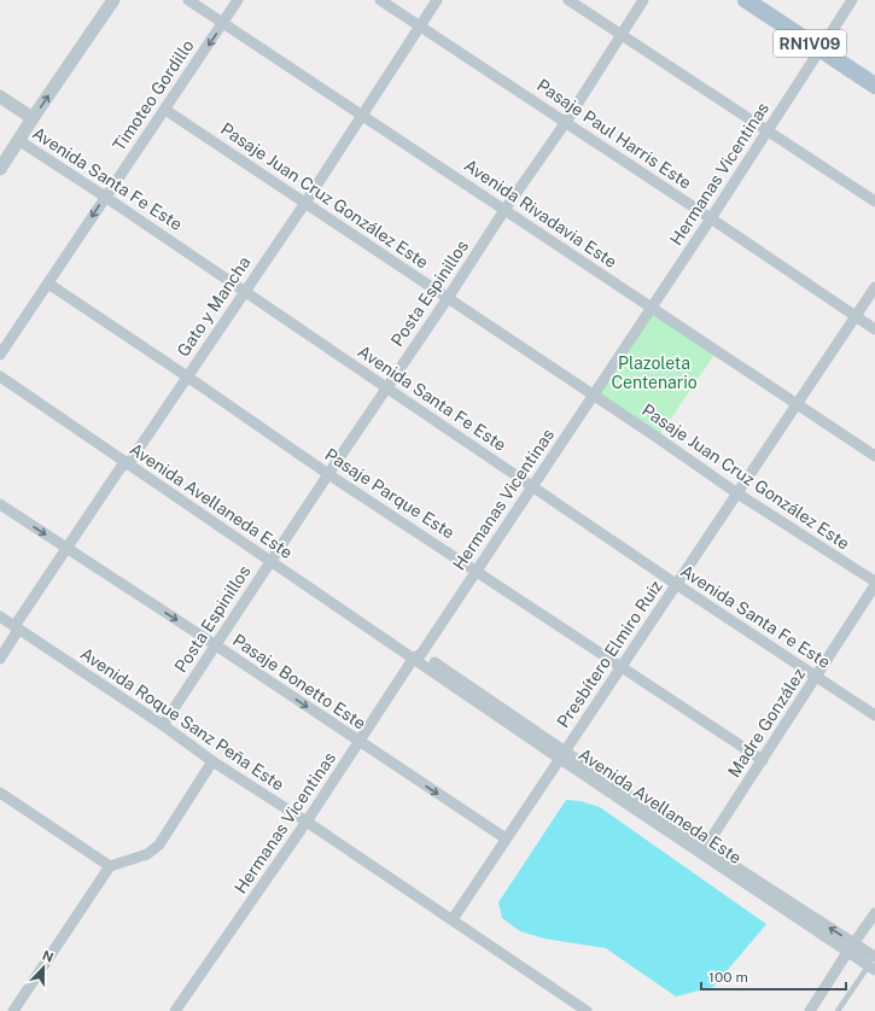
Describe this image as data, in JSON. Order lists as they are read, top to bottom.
{
  "streets": {
    "main road": ["RN1V09"],
    "street": [
      "Timoteo Gordillo",
      "Pasaje Paul Harris Este",
      "Hermanas Vicentinas",
      "Avenida Santa Fe Este",
      "Pasaje Juan Cruz González Este",
      "Avenida Rivadavia Este",
      "Posta Espinillos",
      "Gato y Mancha",
      "Pasaje Parque Este",
      "Avenida Avellaneda Este",
      "Presbítero Elmiro Ruiz",
      "Pasaje Bonetto Este",
      "Avenida Roque Sanz Peña Este",
      "Madre González"
    ]
  },
  "crossings": [
    ["RN1V09", "Hermanas Vicentinas"],
    ["Timoteo Gordillo", "Avenida Santa Fe Este"],
    ["Timoteo Gordillo", "Pasaje Juan Cruz González Este"],
    ["Timoteo Gordillo", "Avenida Rivadavia Este"],
    ["Timoteo Gordillo", "Pasaje Parque Este"],
    ["Pasaje Paul Harris Este", "Hermanas Vicentinas"],
    ["Pasaje Paul Harris Este", "Posta Espinillos"],
    ["Pasaje Paul Harris Este", "Gato y Mancha"],
    ["Pasaje Paul Harris Este", "Presbítero Elmiro Ruiz"],
    ["Hermanas Vicentinas", "Avenida Santa Fe Este"],
    ["Hermanas Vicentinas", "Pasaje Juan Cruz González Este"],
    ["Hermanas Vicentinas", "Avenida Rivadavia Este"],
    ["Hermanas Vicentinas", "Pasaje Parque Este"],
    ["Hermanas Vicentinas", "Avenida Avellaneda Este"],
    ["Hermanas Vicentinas", "Pasaje Bonetto Este"],
    ["Hermanas Vicentinas", "Avenida Roque Sanz Peña Este"],
    ["Avenida Santa Fe Este", "Posta Espinillos"],
    ["Avenida Santa Fe Este", "Gato y Mancha"],
    ["Avenida Santa Fe Este", "Presbítero Elmiro Ruiz"],
    ["Avenida Santa Fe Este", "Madre González"],
    ["Pasaje Juan Cruz González Este", "Posta Espinillos"],
    ["Pasaje Juan Cruz González Este", "Gato y Mancha"],
    ["Pasaje Juan Cruz González Este", "Presbítero Elmiro Ruiz"],
    ["Pasaje Juan Cruz González Este", "Madre González"],
    ["Avenida Rivadavia Este", "Posta Espinillos"],
    ["Avenida Rivadavia Este", "Gato y Mancha"],
    ["Avenida Rivadavia Este", "Presbítero Elmiro Ruiz"],
    ["Posta Espinillos", "Pasaje Parque Este"],
    ["Posta Espinillos", "Avenida Avellaneda Este"],
    ["Posta Espinillos", "Pasaje Bonetto Este"],
    ["Posta Espinillos", "Avenida Roque Sanz Peña Este"],
    ["Gato y Mancha", "Pasaje Parque Este"],
    ["Gato y Mancha", "Avenida Avellaneda Este"],
    ["Gato y Mancha", "Pasaje Bonetto Este"],
    ["Gato y Mancha", "Avenida Roque Sanz Peña Este"],
    ["Pasaje Parque Este", "Presbítero Elmiro Ruiz"],
    ["Pasaje Parque Este", "Madre González"],
    ["Avenida Avellaneda Este", "Presbítero Elmiro Ruiz"],
    ["Avenida Avellaneda Este", "Madre González"],
    ["Presbítero Elmiro Ruiz", "Pasaje Bonetto Este"],
    ["Presbítero Elmiro Ruiz", "Avenida Roque Sanz Peña Este"]
  ],
  "one_way": ["Timoteo Gordillo", "Pasaje Bonetto Este"],
  "parks": ["Plazoleta Centenario"],
  "scale_bar": "100 m",
  "north": "top"
}
